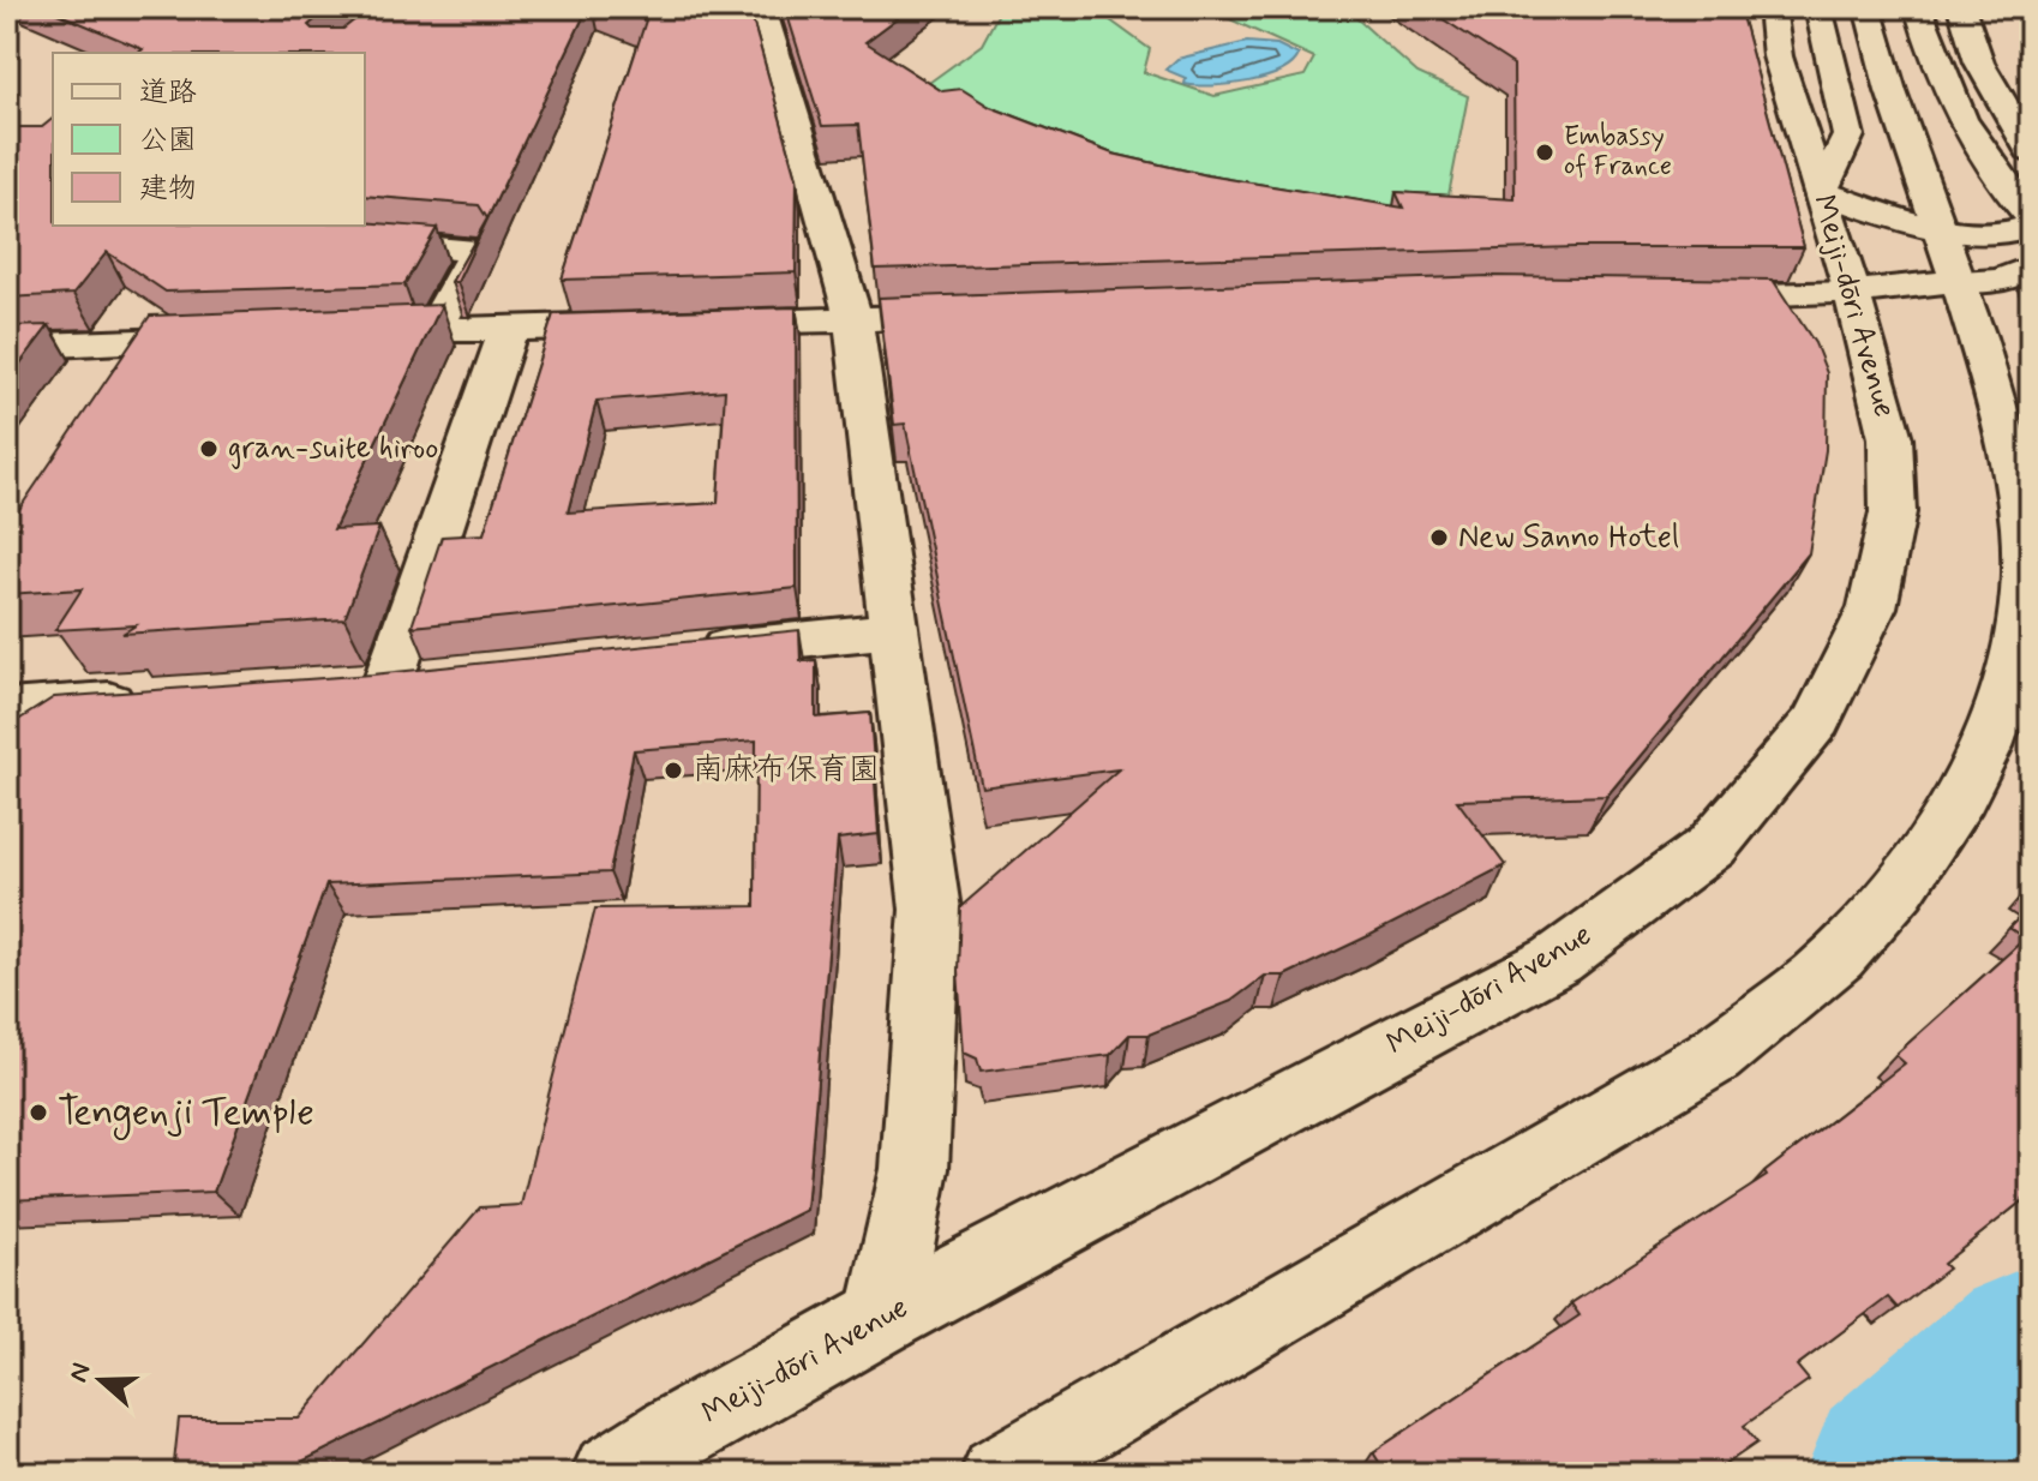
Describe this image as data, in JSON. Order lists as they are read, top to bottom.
{
  "streets": {
    "main road": ["Meiji-dōri Avenue"]
  },
  "places": [
    "Embassy of France",
    "gran-suite hiroo",
    "New Sanno Hotel",
    "南麻布保育園",
    "Tengenji Temple"
  ],
  "legend": ["道路", "公園", "建物"],
  "north": "left"
}
